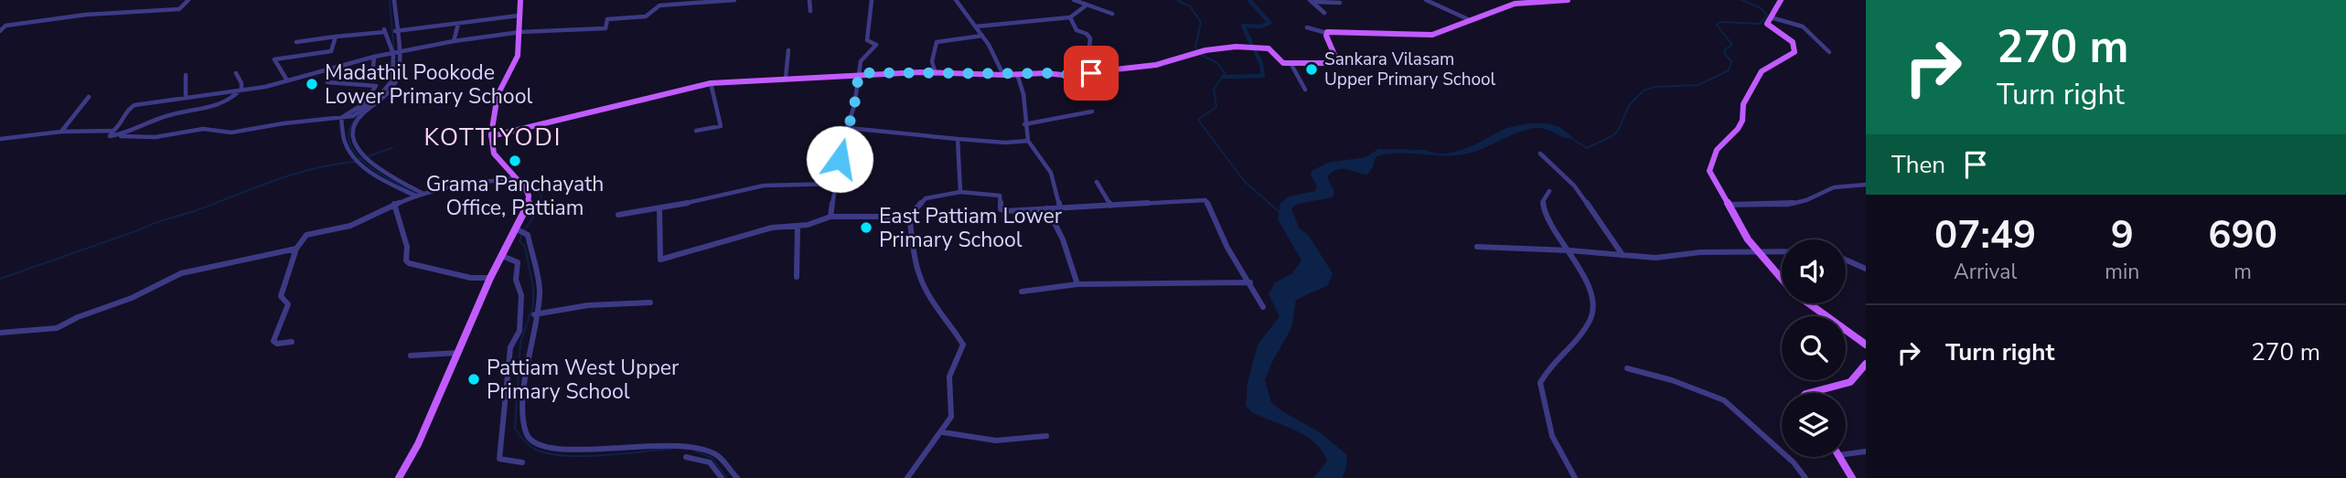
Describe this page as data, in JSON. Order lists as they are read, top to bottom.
{
  "districts": ["KOTTIYODI"],
  "places": [
    "Sankara Vilasam Upper Primary School",
    "Madathil Pookode Lower Primary School",
    "Grama Panchayath Office, Pattiam",
    "East Pattiam Lower Primary School",
    "Pattiam West Upper Primary School"
  ],
  "page": {
    "turn": ["270 m", "Turn right"],
    "then": "Then",
    "eta": [
      "07:49",
      "Arrival",
      "9",
      "min",
      "690",
      "m"
    ],
    "list": [
      {
        "name": "Turn right",
        "value": "270 m"
      }
    ]
  }
}
